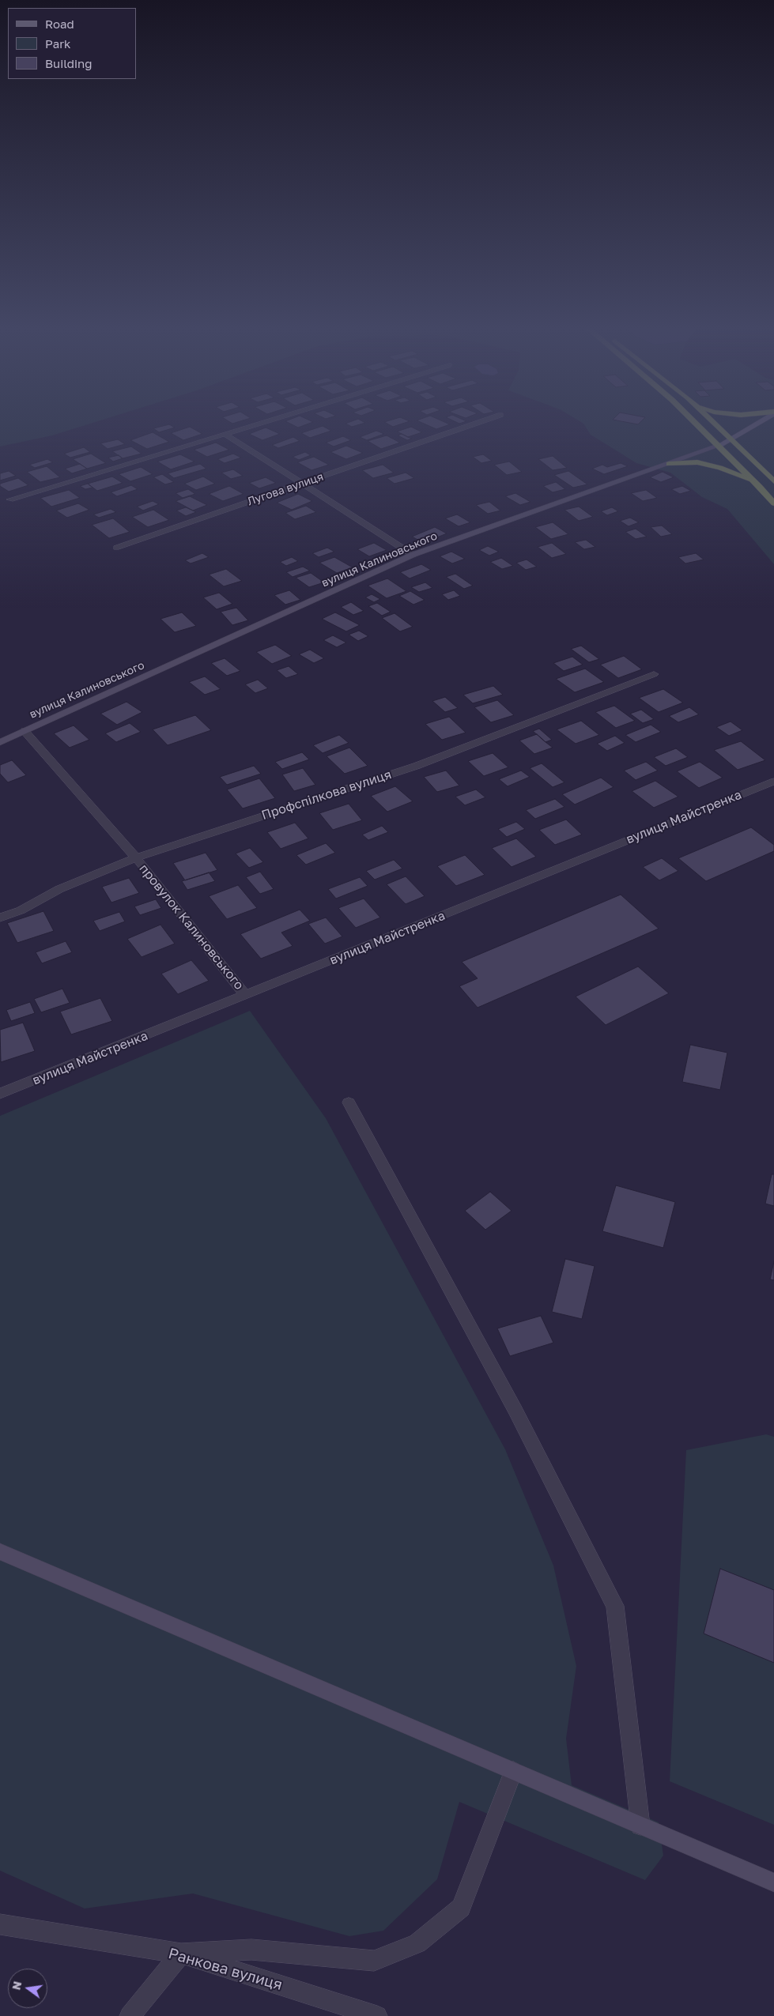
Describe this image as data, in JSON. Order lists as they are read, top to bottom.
{
  "streets": {
    "main road": ["вулиця Калиновського"],
    "street": [
      "Лугова вулиця",
      "Профспілкова вулиця",
      "вулиця Майстренка",
      "провулок Калиновського",
      "Ранкова вулиця"
    ]
  },
  "crossings": [
    ["вулиця Калиновського", "провулок Калиновського"],
    ["Профспілкова вулиця", "провулок Калиновського"],
    ["вулиця Майстренка", "провулок Калиновського"]
  ],
  "legend": ["Road", "Park", "Building"],
  "north": "left"
}
